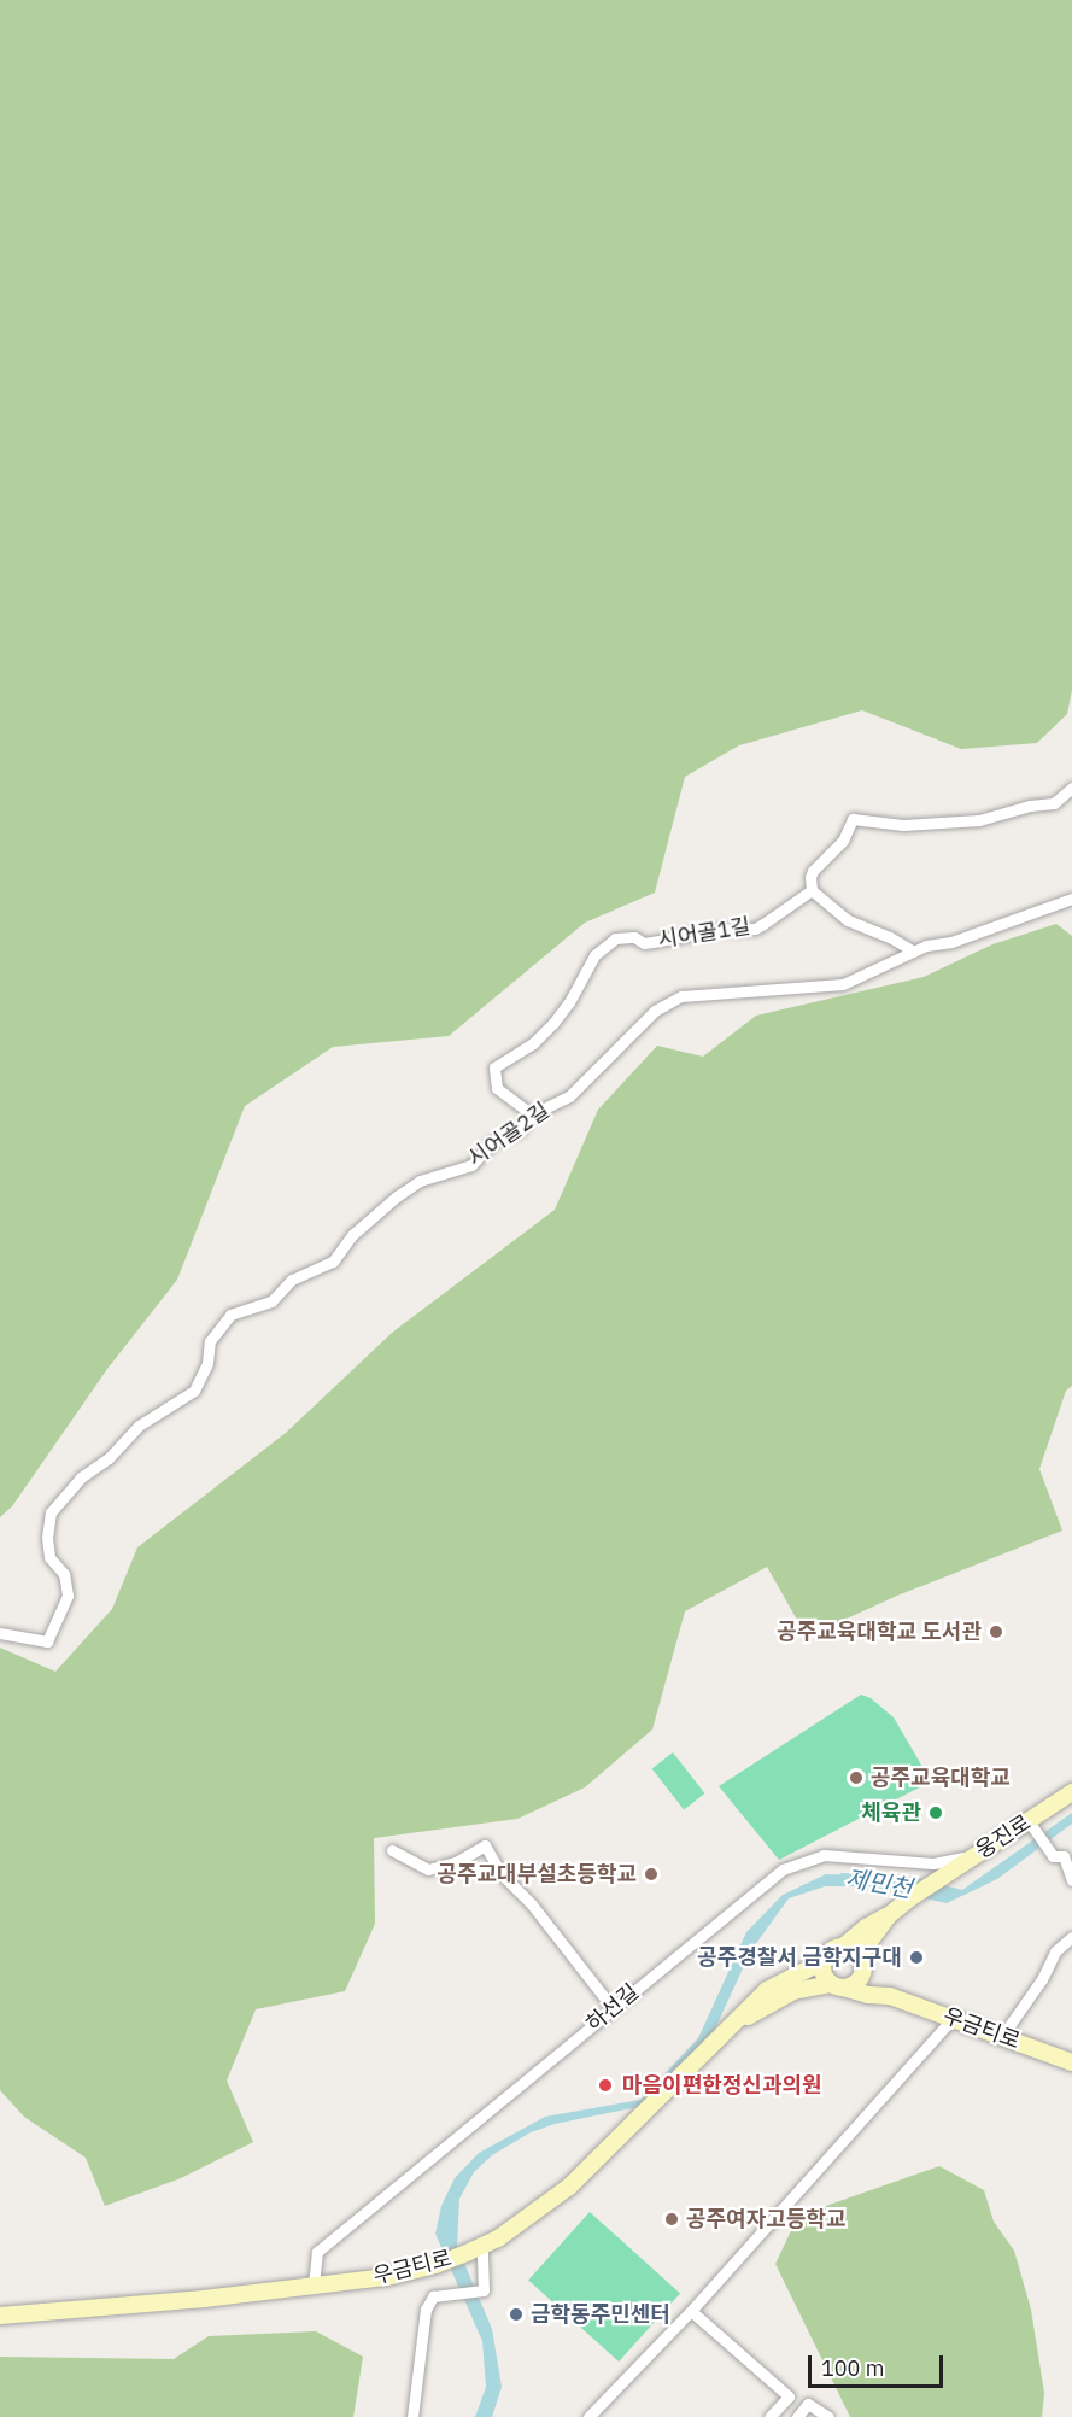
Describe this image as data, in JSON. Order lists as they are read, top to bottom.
{
  "streets": {
    "main road": ["웅진로", "우금티로"],
    "street": ["시어골1길", "시어골2길", "하선길"]
  },
  "crossings": [
    ["시어골1길", "시어골2길"],
    ["웅진로", "하선길"],
    ["하선길", "우금티로"]
  ],
  "water": ["제민천"],
  "places": [
    "공주교육대학교 도서관",
    "공주교육대학교",
    "체육관",
    "공주교대부설초등학교",
    "공주경찰서 금학지구대",
    "마음이편한정신과의원",
    "공주여자고등학교",
    "금학동주민센터"
  ],
  "scale_bar": "100 m"
}
